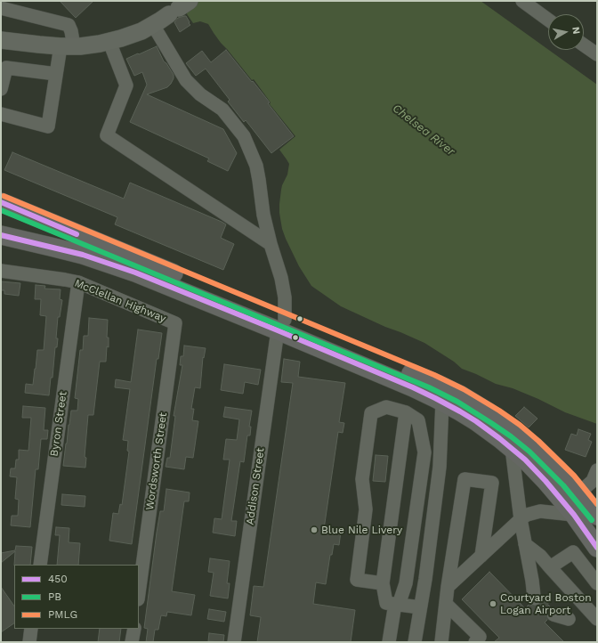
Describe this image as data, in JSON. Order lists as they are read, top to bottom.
{
  "streets": {
    "street": [
      "McClellan Highway",
      "Byron Street",
      "Wordsworth Street",
      "Addison Street"
    ]
  },
  "crossings": [
    ["McClellan Highway", "Byron Street"],
    ["McClellan Highway", "Wordsworth Street"]
  ],
  "water": ["Chelsea River"],
  "places": ["Blue Nile Livery", "Courtyard Boston Logan Airport"],
  "lines": ["transit line PMLG", "transit line 450", "transit line PB"],
  "legend": ["450", "PB", "PMLG"],
  "north": "right"
}
